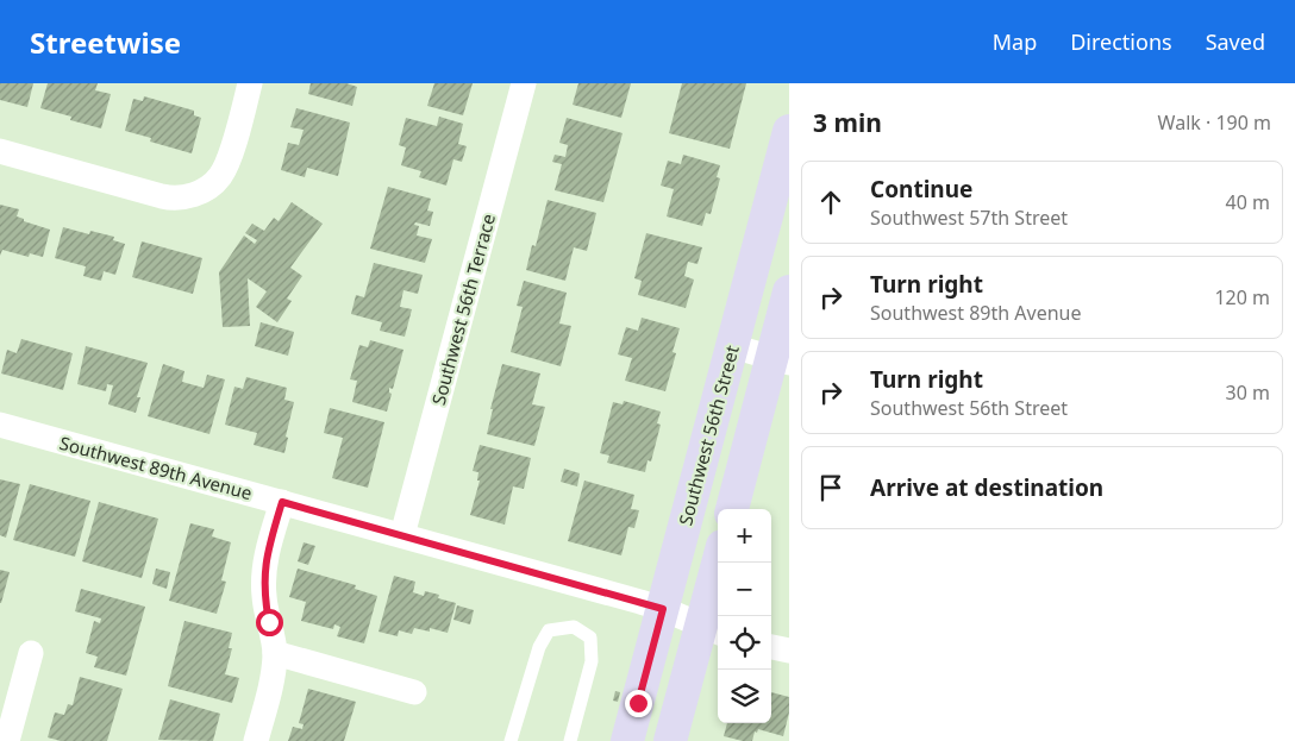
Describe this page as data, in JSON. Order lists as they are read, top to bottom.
{
  "streets": {
    "main road": ["Southwest 56th Street"],
    "street": ["Southwest 56th Terrace", "Southwest 89th Avenue"]
  },
  "crossings": [
    ["Southwest 56th Terrace", "Southwest 89th Avenue"],
    ["Southwest 56th Street", "Southwest 89th Avenue"]
  ],
  "page": {
    "header": "Streetwise",
    "nav": ["Map", "Directions", "Saved"],
    "heading": ["3 min", "Walk · 190 m"],
    "list": [
      ["Continue", "Southwest 57th Street", "40 m"],
      ["Turn right", "Southwest 89th Avenue", "120 m"],
      ["Turn right", "Southwest 56th Street", "30 m"],
      "Arrive at destination"
    ],
    "map_buttons": ["+", "−"]
  }
}
